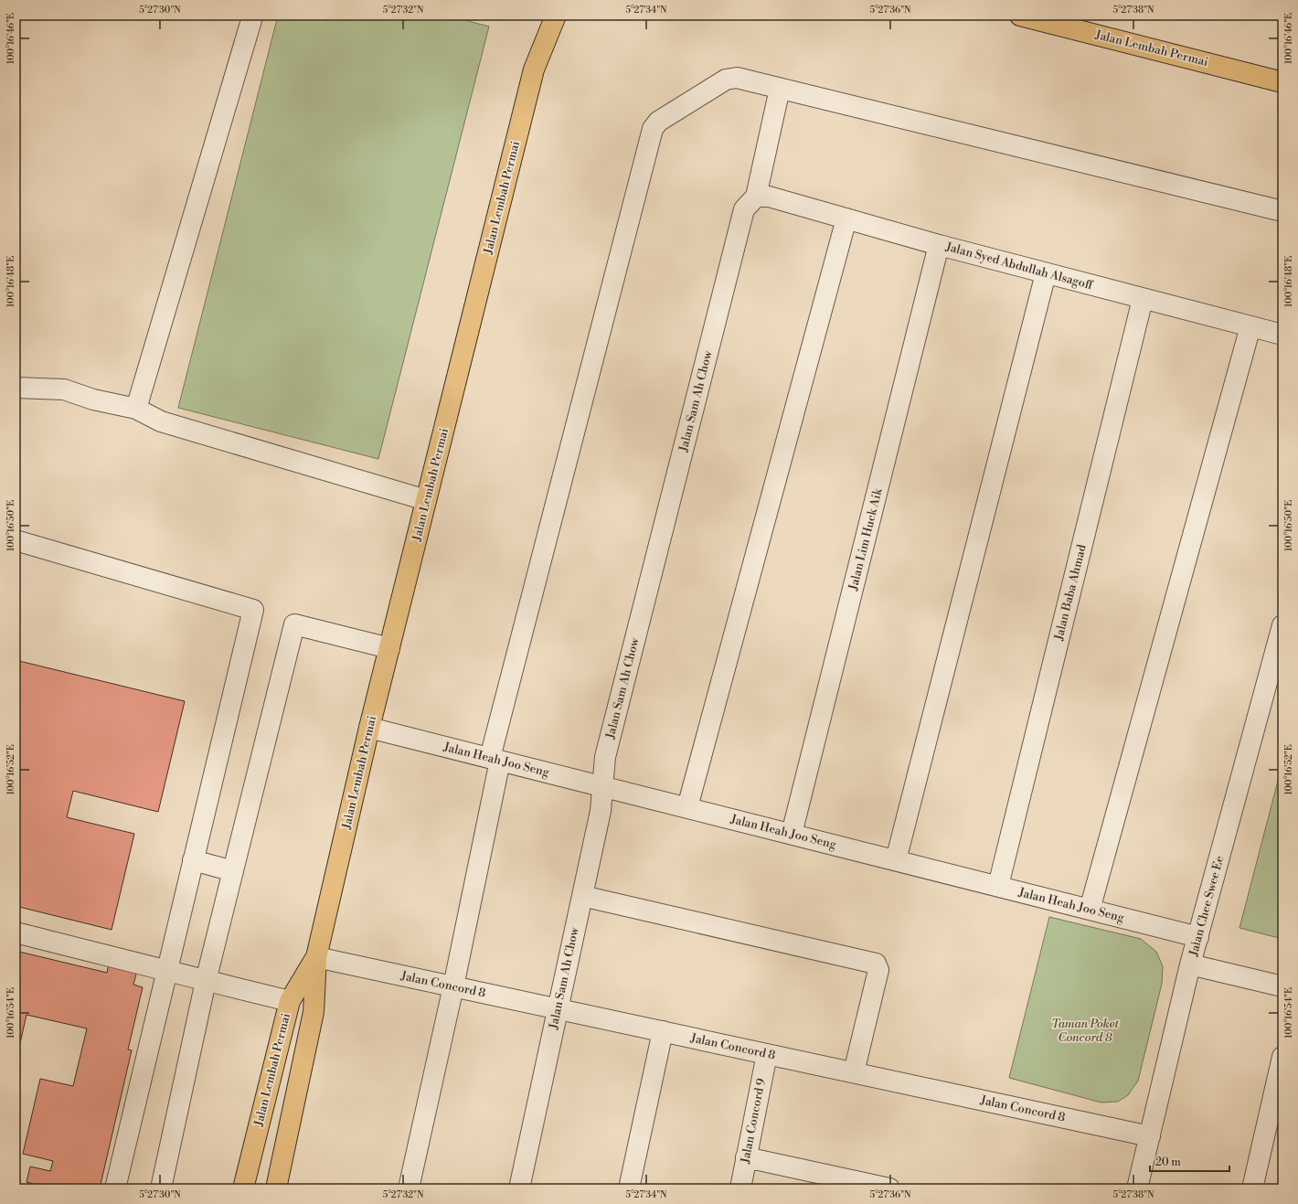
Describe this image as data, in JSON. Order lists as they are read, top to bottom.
{
  "streets": {
    "main road": ["Jalan Lembah Permai"],
    "street": [
      "Jalan Syed Abdullah Alsagoff",
      "Jalan Sam Ah Chow",
      "Jalan Lim Huck Aik",
      "Jalan Baba Ahmad",
      "Jalan Heah Joo Seng",
      "Jalan Chee Swee Ee",
      "Jalan Concord 8",
      "Jalan Concord 9"
    ]
  },
  "crossings": [
    ["Jalan Lembah Permai", "Jalan Heah Joo Seng"],
    ["Jalan Lembah Permai", "Jalan Concord 8"],
    ["Jalan Syed Abdullah Alsagoff", "Jalan Sam Ah Chow"],
    ["Jalan Syed Abdullah Alsagoff", "Jalan Lim Huck Aik"],
    ["Jalan Syed Abdullah Alsagoff", "Jalan Baba Ahmad"],
    ["Jalan Sam Ah Chow", "Jalan Heah Joo Seng"],
    ["Jalan Sam Ah Chow", "Jalan Concord 8"],
    ["Jalan Lim Huck Aik", "Jalan Heah Joo Seng"],
    ["Jalan Baba Ahmad", "Jalan Heah Joo Seng"],
    ["Jalan Heah Joo Seng", "Jalan Chee Swee Ee"],
    ["Jalan Chee Swee Ee", "Jalan Concord 8"],
    ["Jalan Concord 8", "Jalan Concord 9"]
  ],
  "parks": ["Taman Poket Concord 8"],
  "scale_bar": "20 m",
  "coordinates": [
    "5°27'30\"N",
    "5°27'32\"N",
    "5°27'34\"N",
    "5°27'36\"N",
    "5°27'38\"N",
    "100°16'46\"E",
    "100°16'48\"E",
    "100°16'50\"E",
    "100°16'52\"E",
    "100°16'54\"E"
  ]
}
